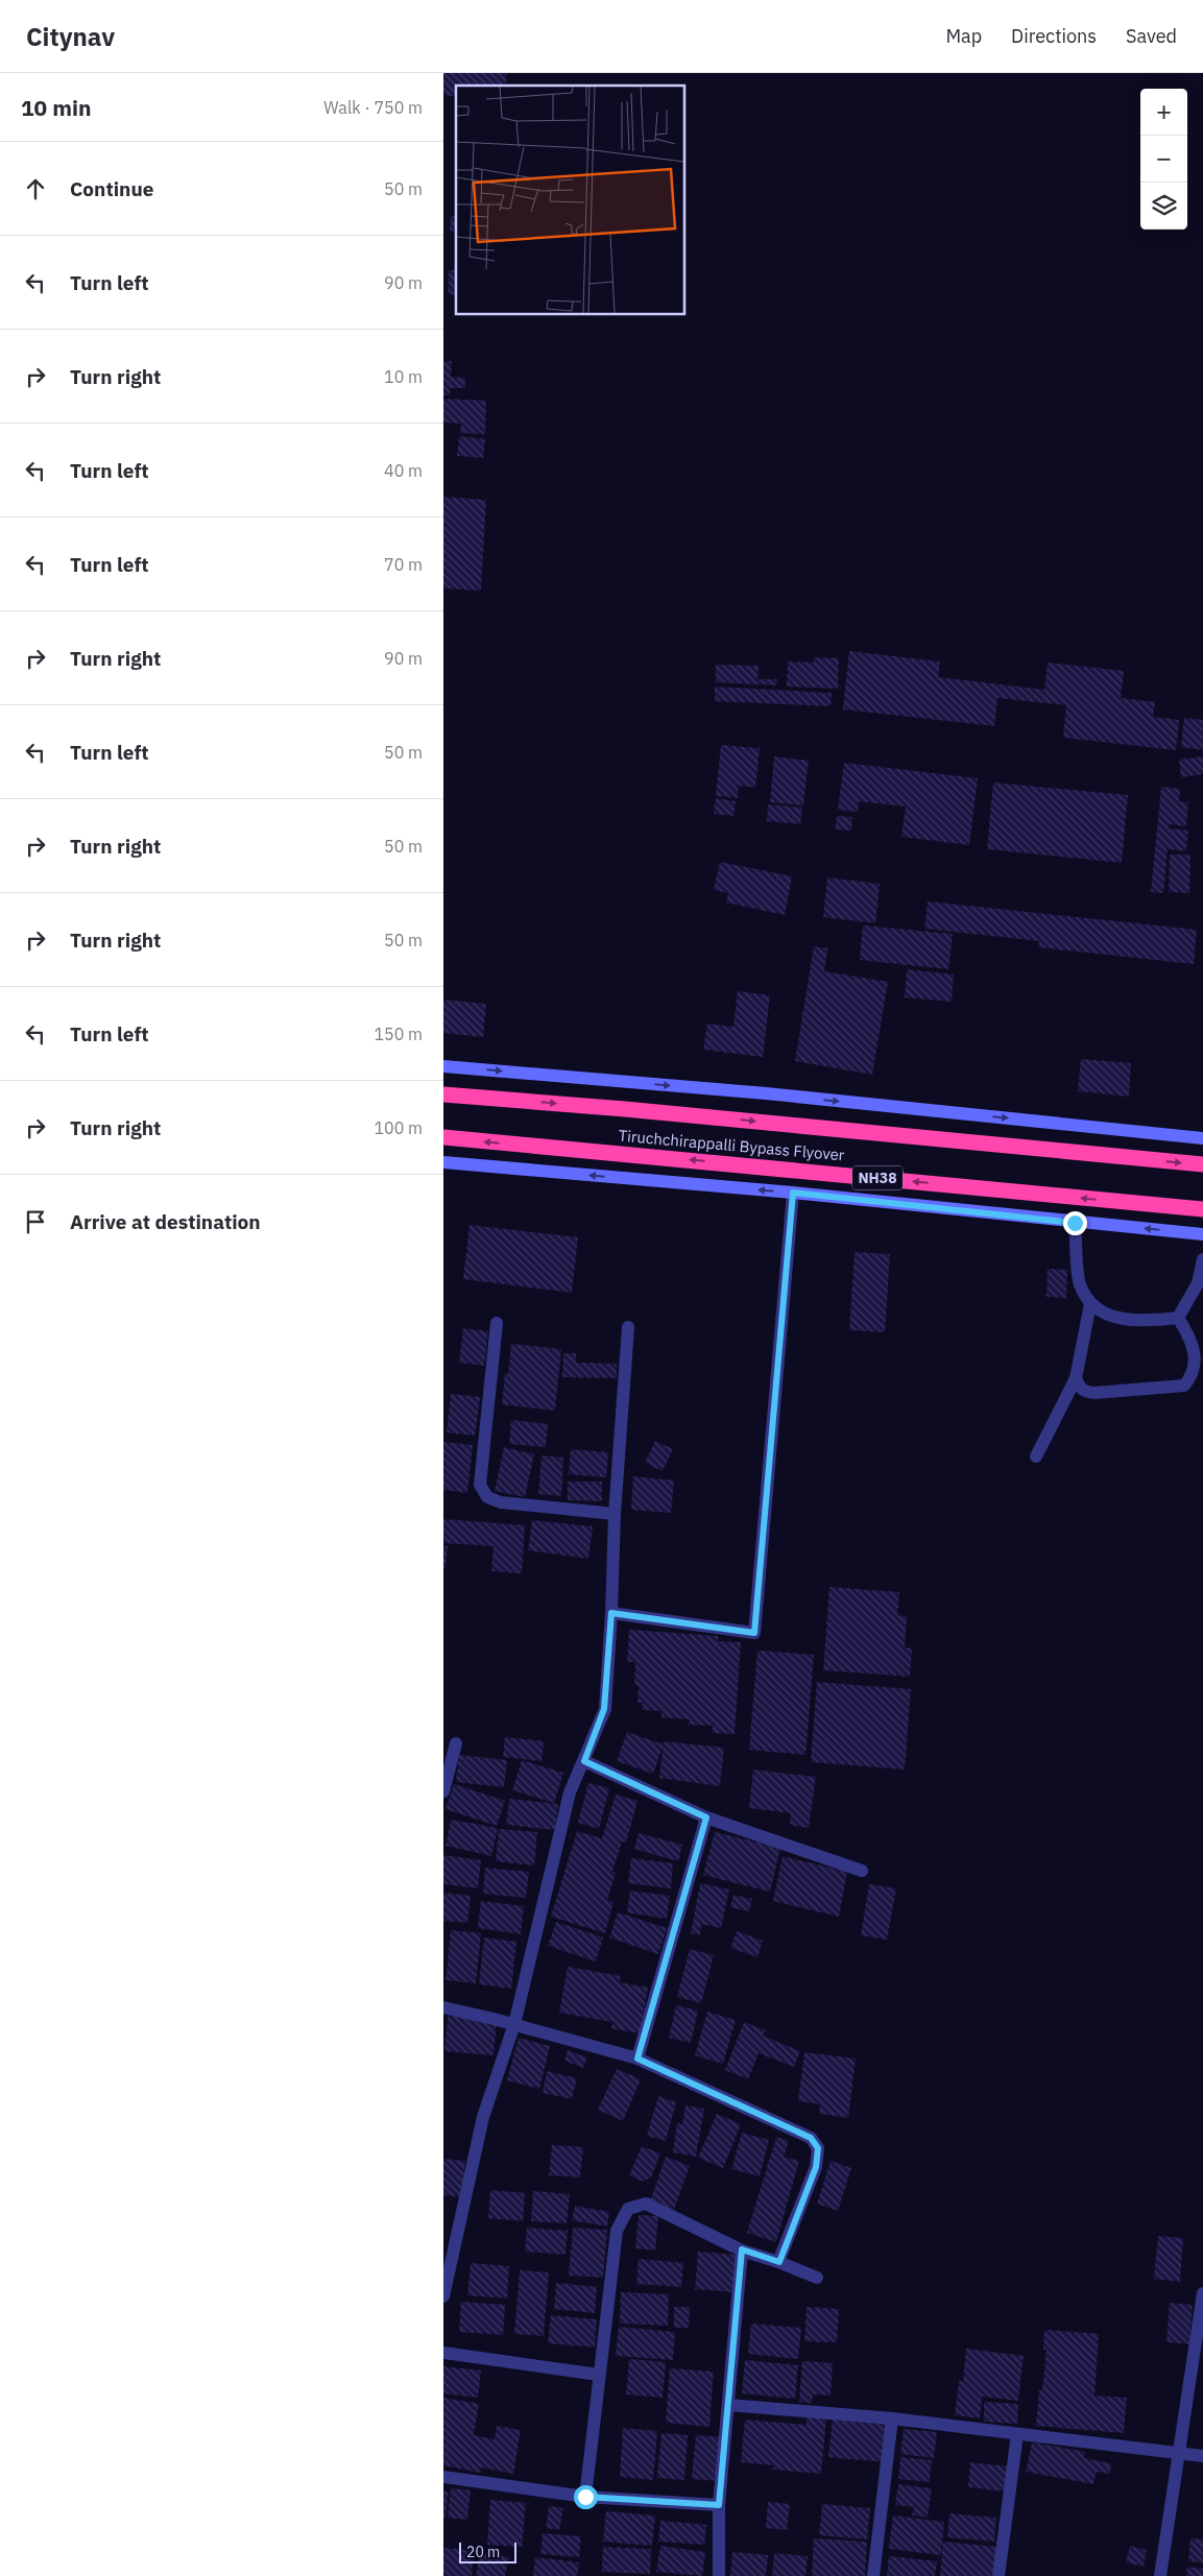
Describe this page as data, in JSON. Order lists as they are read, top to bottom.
{
  "streets": {
    "highway": ["Tiruchchirappalli Bypass Flyover", "NH38"]
  },
  "scale_bar": "20 m",
  "page": {
    "header": "Citynav",
    "nav": ["Map", "Directions", "Saved"],
    "heading": ["10 min", "Walk · 750 m"],
    "map_buttons": ["+", "−"],
    "list": [
      ["Continue", "50 m"],
      ["Turn left", "90 m"],
      ["Turn right", "10 m"],
      ["Turn left", "40 m"],
      ["Turn left", "70 m"],
      ["Turn right", "90 m"],
      ["Turn left", "50 m"],
      ["Turn right", "50 m"],
      ["Turn right", "50 m"],
      ["Turn left", "150 m"],
      ["Turn right", "100 m"],
      "Arrive at destination"
    ],
    "scale": "20 m"
  }
}
